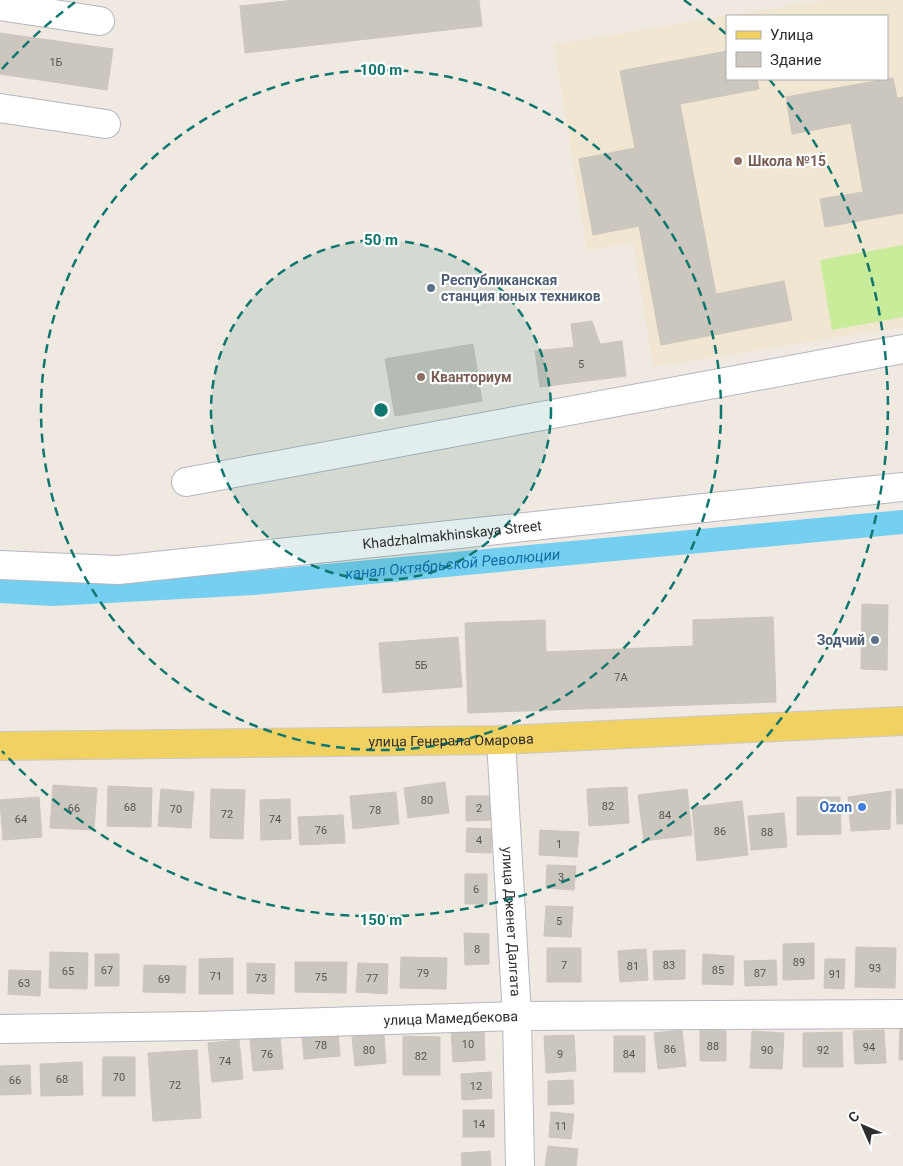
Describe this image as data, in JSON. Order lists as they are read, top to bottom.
{
  "streets": {
    "main road": ["улица Генерала Омарова"],
    "street": ["Khadzhalmakhinskaya Street", "улица Дженет Далгата", "улица Мамедбекова"]
  },
  "crossings": [
    ["улица Генерала Омарова", "улица Дженет Далгата"],
    ["улица Дженет Далгата", "улица Мамедбекова"]
  ],
  "water": ["канал Октябрьской Революции"],
  "places": [
    "Школа №15",
    "Республиканская станция юных техников",
    "Кванториум",
    "Зодчий",
    "Ozon"
  ],
  "house_numbers": [
    "1Б",
    "5",
    "5Б",
    "7А",
    "80",
    "82",
    "68",
    "66",
    "2",
    "70",
    "78",
    "72",
    "84",
    "64",
    "74",
    "76",
    "86",
    "88",
    "4",
    "1",
    "3",
    "6",
    "5",
    "8",
    "89",
    "7",
    "83",
    "81",
    "93",
    "67",
    "85",
    "65",
    "79",
    "87",
    "91",
    "71",
    "75",
    "73",
    "77",
    "69",
    "63",
    "10",
    "78",
    "88",
    "94",
    "86",
    "80",
    "90",
    "92",
    "76",
    "9",
    "84",
    "82",
    "74",
    "70",
    "68",
    "66",
    "72",
    "12",
    "14",
    "11"
  ],
  "legend": ["Улица", "Здание"],
  "north": "top left",
  "rings": ["100 m", "50 m", "150 m"]
}
